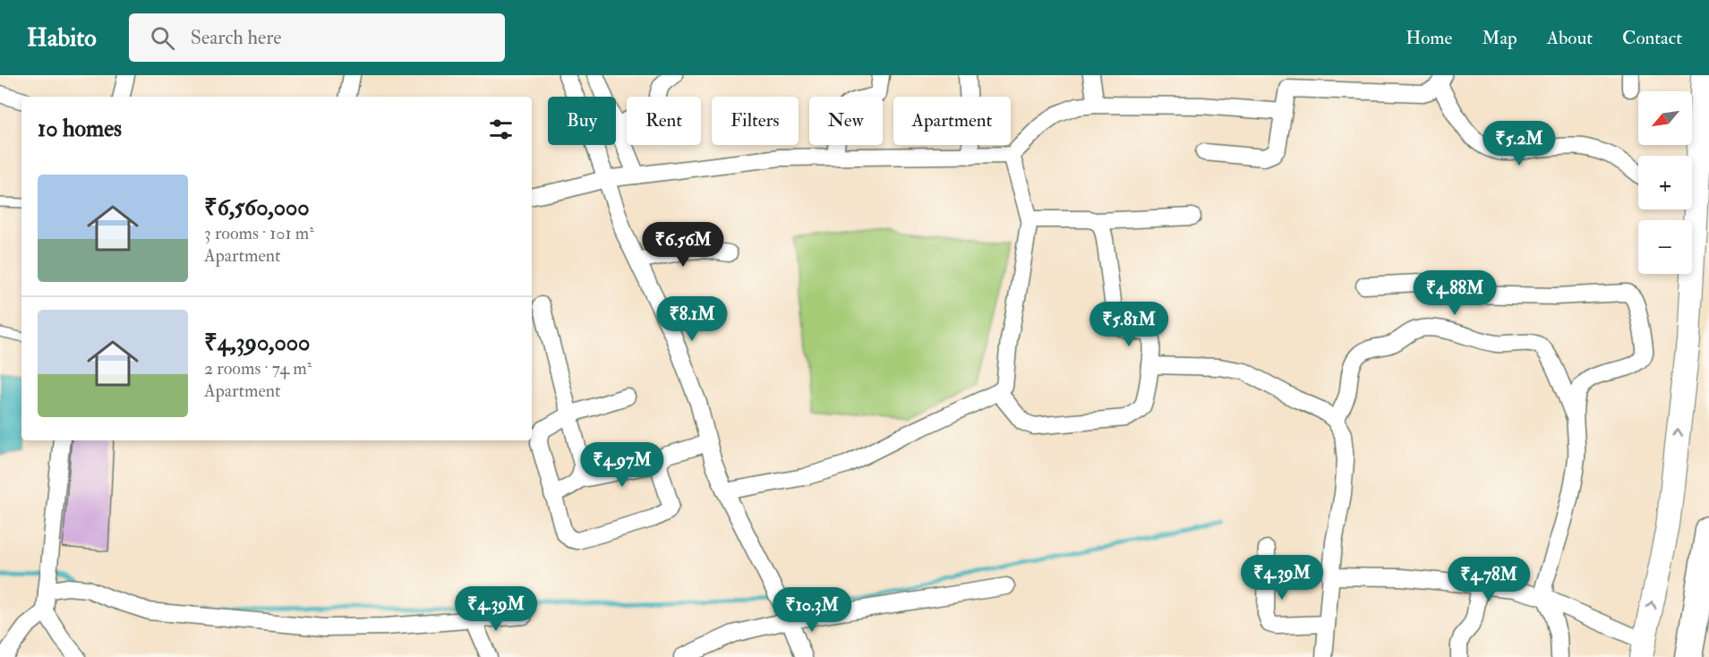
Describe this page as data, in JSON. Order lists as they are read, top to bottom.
{
  "north": "bottom left",
  "page": {
    "header": "Habito",
    "search": "Search here",
    "nav": [
      "Home",
      "Map",
      "About",
      "Contact"
    ],
    "map_buttons": ["+", "−"],
    "chip": [
      "Buy",
      "Rent",
      "Filters",
      "New",
      "Apartment"
    ],
    "heading": "10 homes",
    "price": [
      "₹5.2M",
      "₹6.56M",
      "₹4.88M",
      "₹8.1M",
      "₹5.81M",
      "₹4.97M",
      "₹4.39M",
      "₹4.78M",
      "₹4.39M",
      "₹10.3M"
    ],
    "list": [
      {
        "name": "₹6,560,000",
        "note": "3 rooms · 101 m² · Apartment"
      },
      {
        "name": "₹4,390,000",
        "note": "2 rooms · 74 m² · Apartment"
      }
    ]
  }
}
